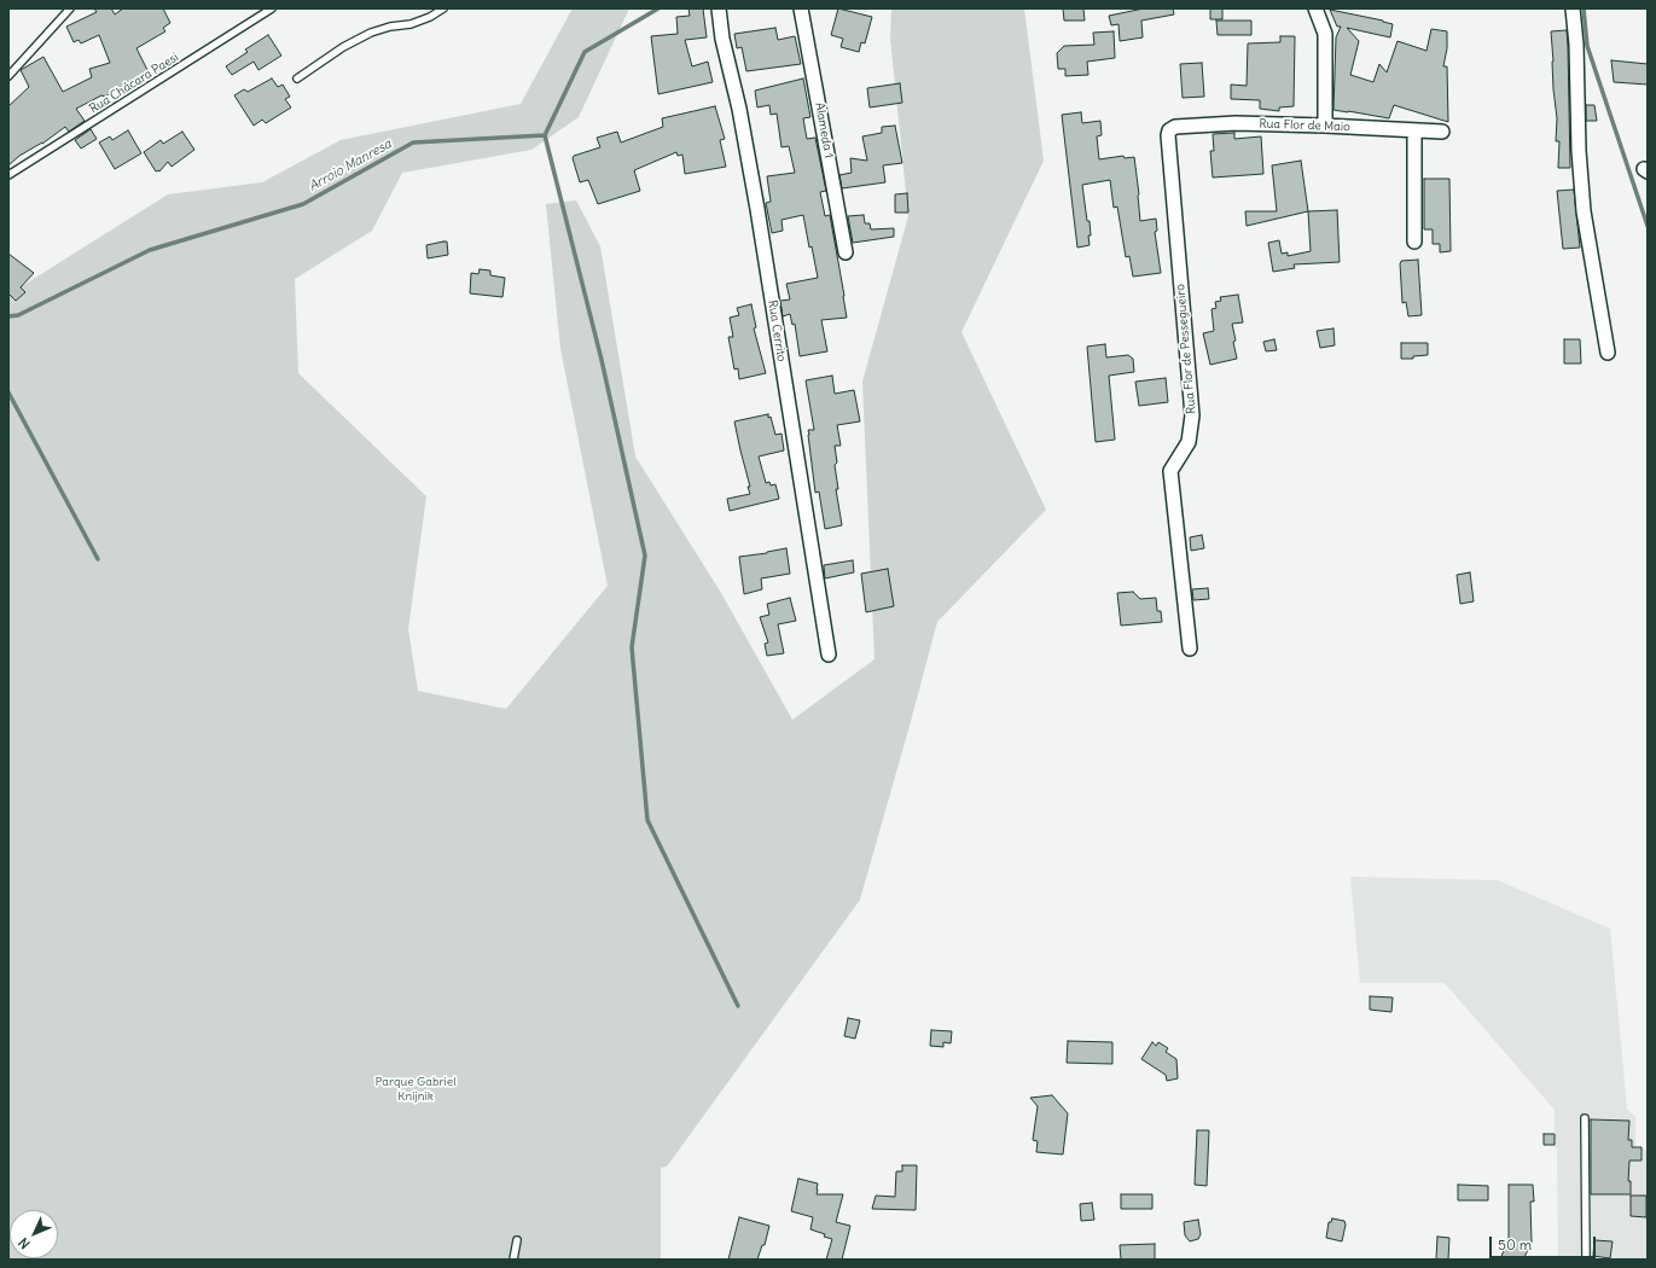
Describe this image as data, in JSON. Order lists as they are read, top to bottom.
{
  "streets": {
    "street": [
      "Rua Flor de Maio",
      "Alameda 1",
      "Rua Cerrito",
      "Rua Flor de Pessegueiro"
    ],
    "lane": ["Rua Chácara Paesi"]
  },
  "crossings": [
    ["Rua Flor de Maio", "Rua Flor de Pessegueiro"]
  ],
  "water": ["Arroio Manresa"],
  "parks": ["Parque Gabriel Knijnik"],
  "scale_bar": "50 m",
  "north": "bottom left"
}
